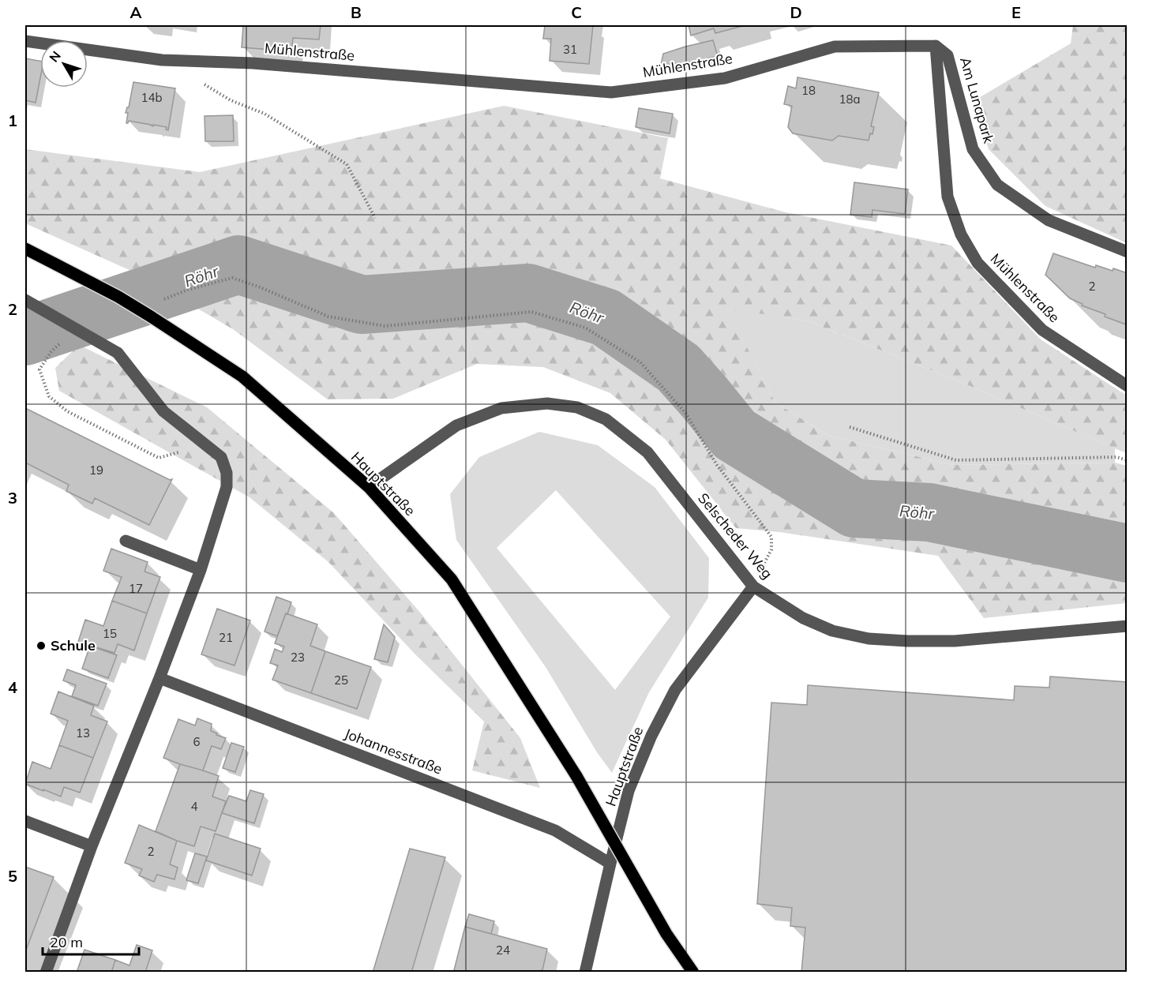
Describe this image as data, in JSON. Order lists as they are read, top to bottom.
{
  "streets": {
    "main road": ["Hauptstraße"],
    "street": [
      "Mühlenstraße",
      "Am Lunapark",
      "Selscheder Weg",
      "Johannesstraße"
    ]
  },
  "crossings": [
    ["Mühlenstraße", "Am Lunapark"],
    ["Hauptstraße", "Selscheder Weg"],
    ["Hauptstraße", "Johannesstraße"]
  ],
  "water": ["Röhr"],
  "places": ["Schule"],
  "house_numbers": [
    "31",
    "18",
    "14b",
    "18a",
    "2",
    "19",
    "17",
    "15",
    "21",
    "23",
    "25",
    "13",
    "6",
    "4",
    "2",
    "24"
  ],
  "scale_bar": "20 m",
  "north": "top left",
  "grid": {
    "columns": [
      "A",
      "B",
      "C",
      "D",
      "E"
    ],
    "rows": [
      "1",
      "2",
      "3",
      "4",
      "5"
    ]
  }
}
